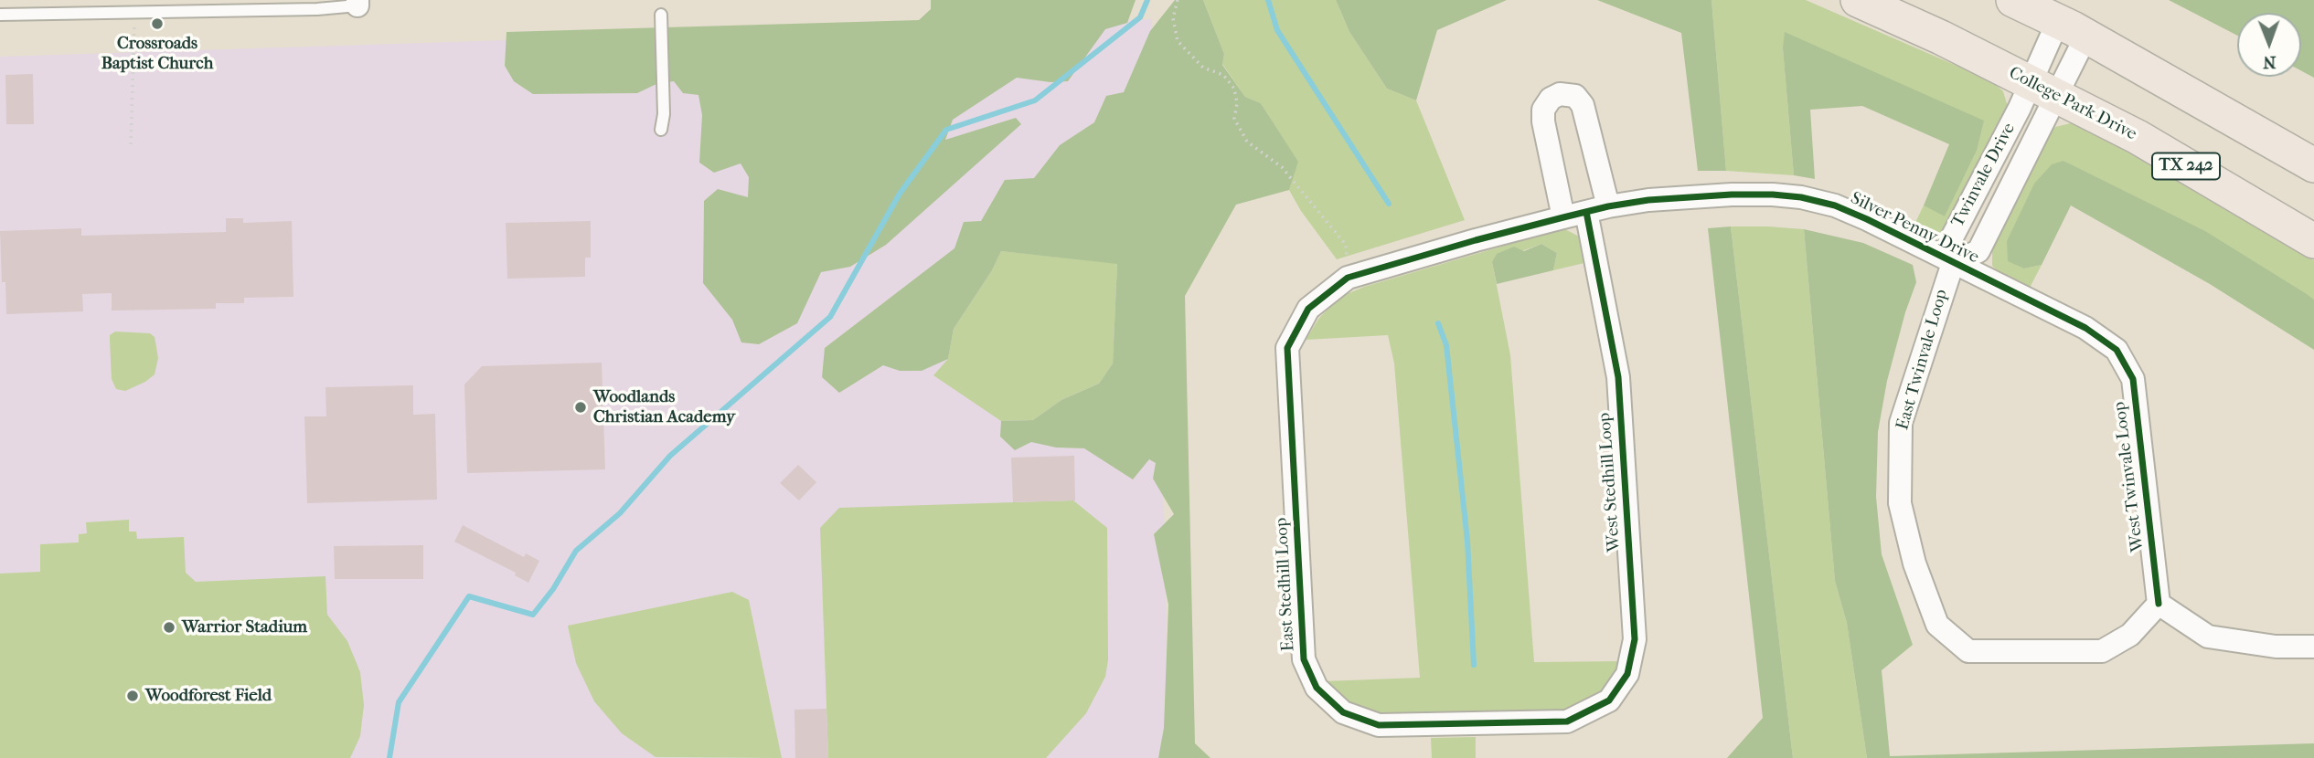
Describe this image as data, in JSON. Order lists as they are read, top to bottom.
{
  "streets": {
    "main road": ["College Park Drive", "TX 242"],
    "street": [
      "Twinvale Drive",
      "Silver Penny Drive",
      "East Twinvale Loop",
      "West Twinvale Loop",
      "West Stedhill Loop",
      "East Stedhill Loop"
    ]
  },
  "crossings": [
    ["College Park Drive", "Twinvale Drive"],
    ["Twinvale Drive", "Silver Penny Drive"],
    ["Twinvale Drive", "East Twinvale Loop"],
    ["Silver Penny Drive", "East Twinvale Loop"],
    ["Silver Penny Drive", "West Twinvale Loop"],
    ["Silver Penny Drive", "West Stedhill Loop"],
    ["Silver Penny Drive", "East Stedhill Loop"],
    ["East Twinvale Loop", "West Twinvale Loop"],
    ["West Stedhill Loop", "East Stedhill Loop"]
  ],
  "places": [
    "Crossroads Baptist Church",
    "Woodlands Christian Academy",
    "Warrior Stadium",
    "Woodforest Field"
  ],
  "north": "bottom"
}
